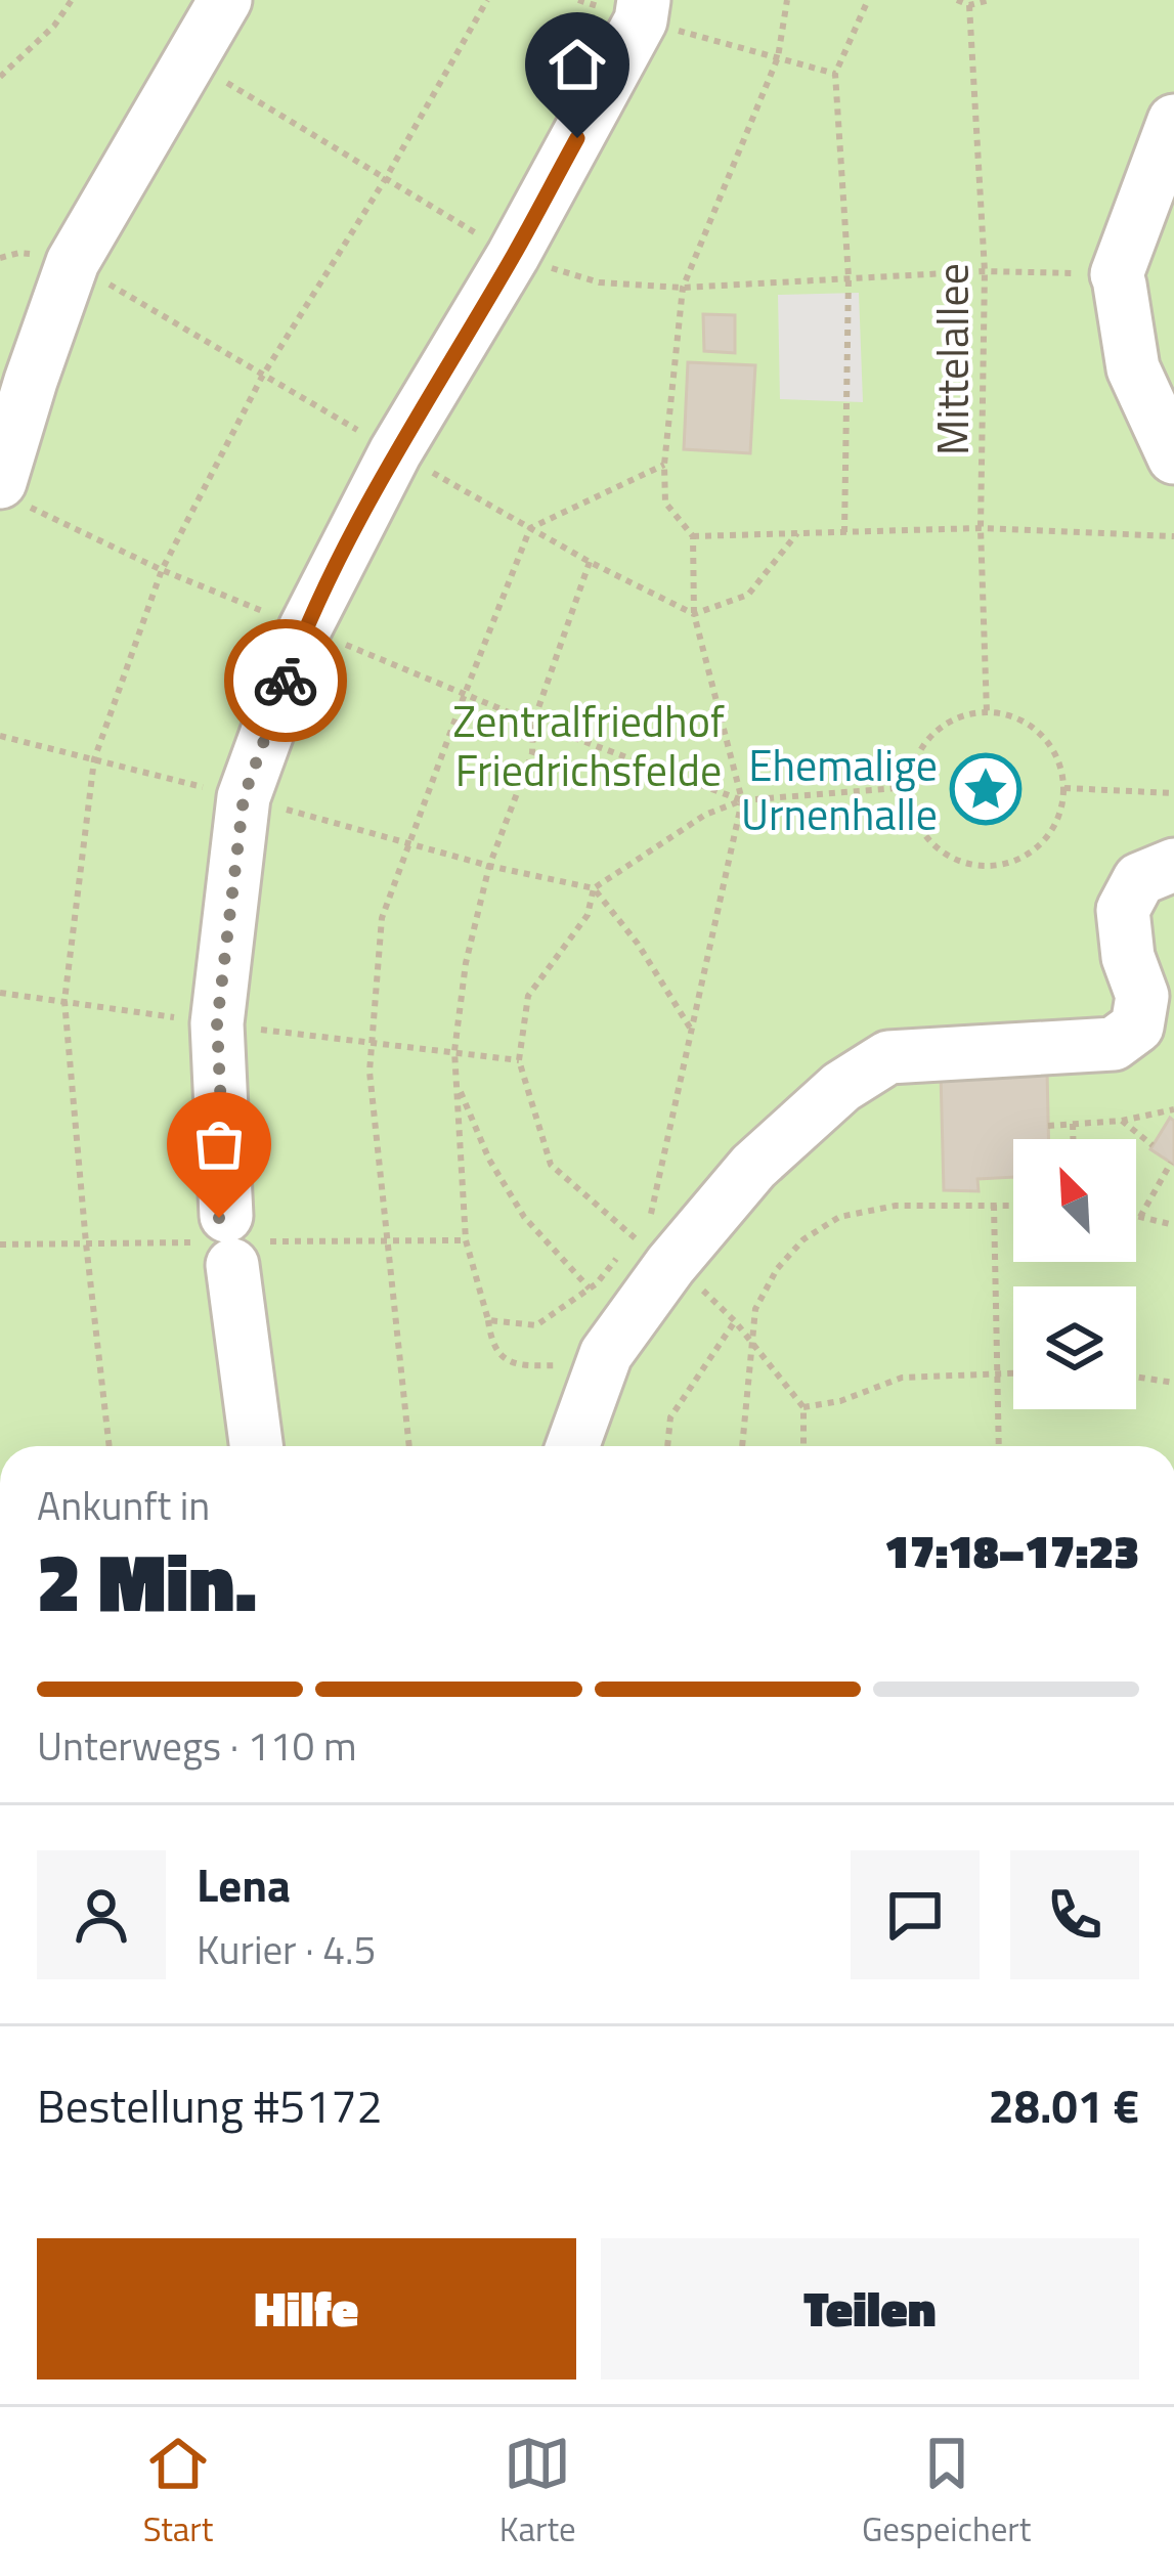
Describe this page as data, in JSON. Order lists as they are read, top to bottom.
{
  "streets": {
    "path": ["Mittelallee"]
  },
  "parks": ["Zentralfriedhof Friedrichsfelde"],
  "places": {
    "place": ["Ehemalige Urnenhalle"]
  },
  "north": "top left",
  "page": {
    "heading": ["2 Min.", "Ankunft in", "17:18–17:23"],
    "panel": [
      "Lena",
      "Kurier · 4.5",
      "Bestellung #5172",
      "28.01 €"
    ],
    "bar": "Unterwegs · 110 m",
    "buttons": ["Hilfe", "Teilen"],
    "tabs": ["Start", "Karte", "Gespeichert"]
  }
}
